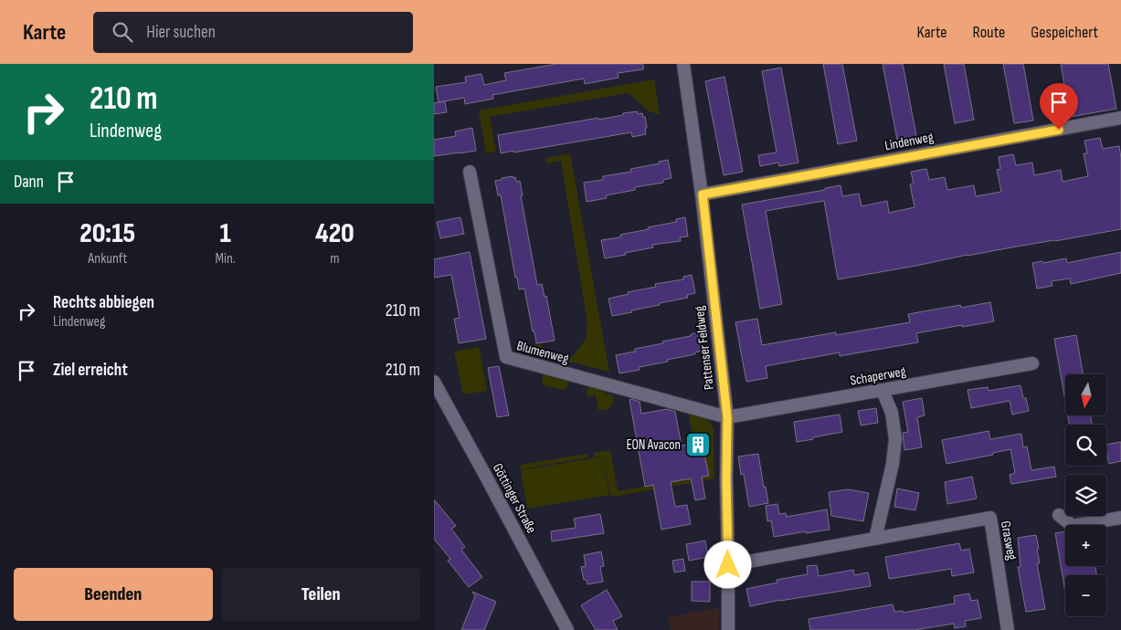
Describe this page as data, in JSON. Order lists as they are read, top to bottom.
{
  "streets": {
    "street": [
      "Lindenweg",
      "Pattenser Feldweg",
      "Blumenweg",
      "Schaperweg",
      "Göttinger Straße",
      "Grasweg"
    ]
  },
  "crossings": [
    ["Lindenweg", "Pattenser Feldweg"],
    ["Pattenser Feldweg", "Blumenweg"],
    ["Pattenser Feldweg", "Schaperweg"],
    ["Pattenser Feldweg", "Grasweg"],
    ["Blumenweg", "Schaperweg"]
  ],
  "places": {
    "building": ["EON Avacon"]
  },
  "north": "bottom",
  "page": {
    "header": "Karte",
    "search": "Hier suchen",
    "nav": ["Karte", "Route", "Gespeichert"],
    "turn": ["210 m", "Lindenweg"],
    "then": "Dann",
    "eta": [
      "20:15",
      "Ankunft",
      "1",
      "Min.",
      "420",
      "m"
    ],
    "list": [
      {
        "name": "Rechts abbiegen",
        "note": "Lindenweg",
        "value": "210 m"
      },
      {
        "name": "Ziel erreicht",
        "value": "210 m"
      }
    ],
    "map_buttons": ["+", "−"],
    "buttons": ["Beenden", "Teilen"]
  }
}
